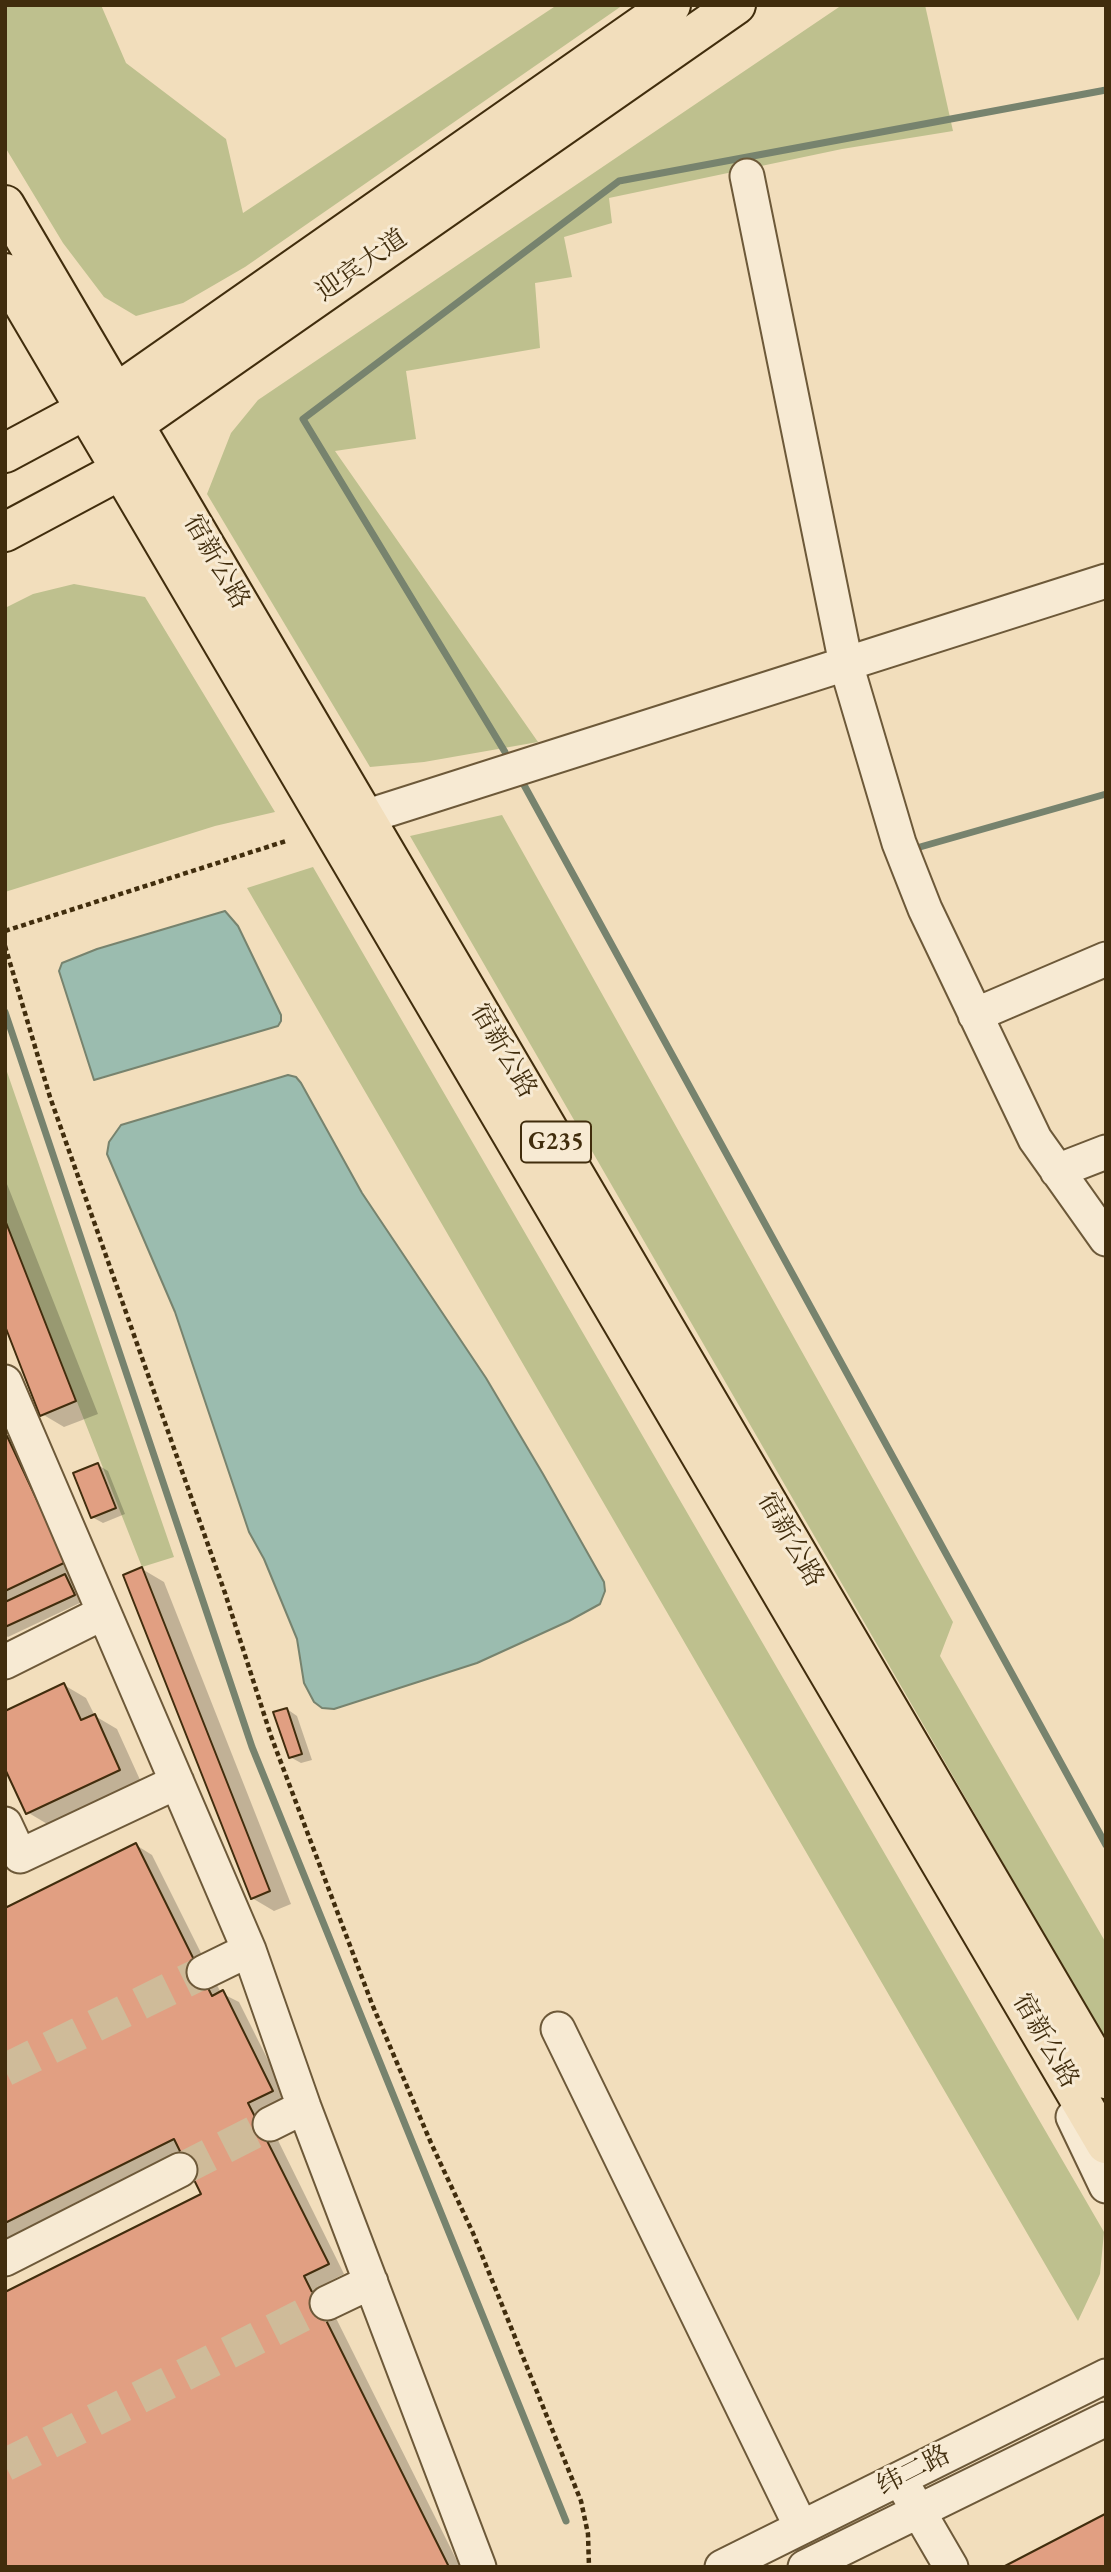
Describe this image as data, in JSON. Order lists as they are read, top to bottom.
{
  "streets": {
    "highway": ["迎宾大道", "宿新公路", "G235"],
    "street": ["纬二路"]
  },
  "crossings": [
    ["迎宾大道", "宿新公路"]
  ]
}
